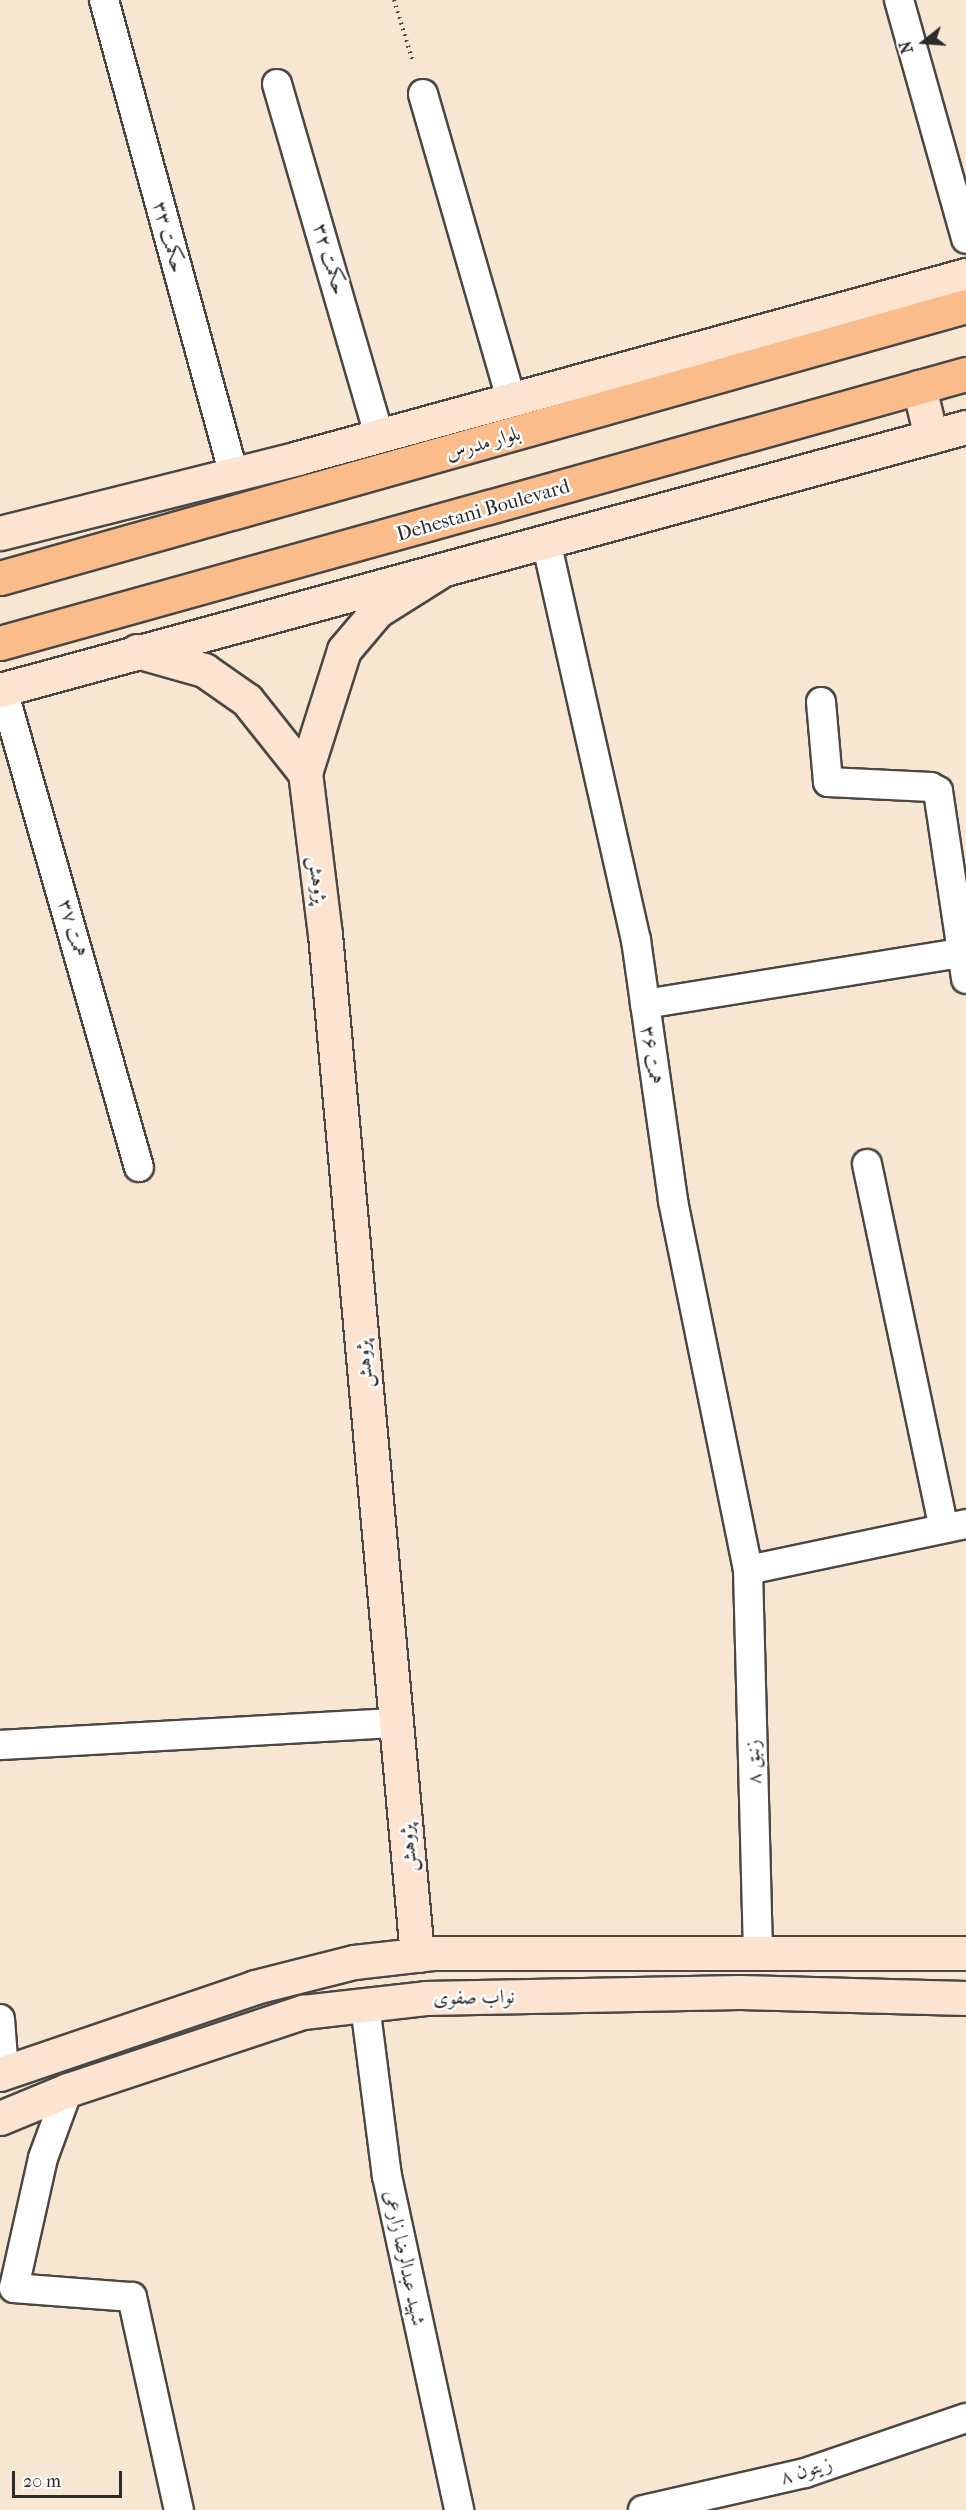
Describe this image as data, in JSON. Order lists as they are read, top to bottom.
{
  "streets": {
    "main road": ["بلوار مدرس", "Dehestani Boulevard"],
    "street": [
      "حکمت ۳۳",
      "حکمت ۳۲",
      "پژوهش",
      "همت ۳۷",
      "همت ۳۶",
      "زنبق ۸",
      "نواب صفوی",
      "شهید عبدالرضا زارعی",
      "زیتون ۸"
    ]
  },
  "crossings": [
    ["همت ۳۶", "زنبق ۸"],
    ["نواب صفوی", "شهید عبدالرضا زارعی"]
  ],
  "scale_bar": "20 m",
  "north": "left"
}
